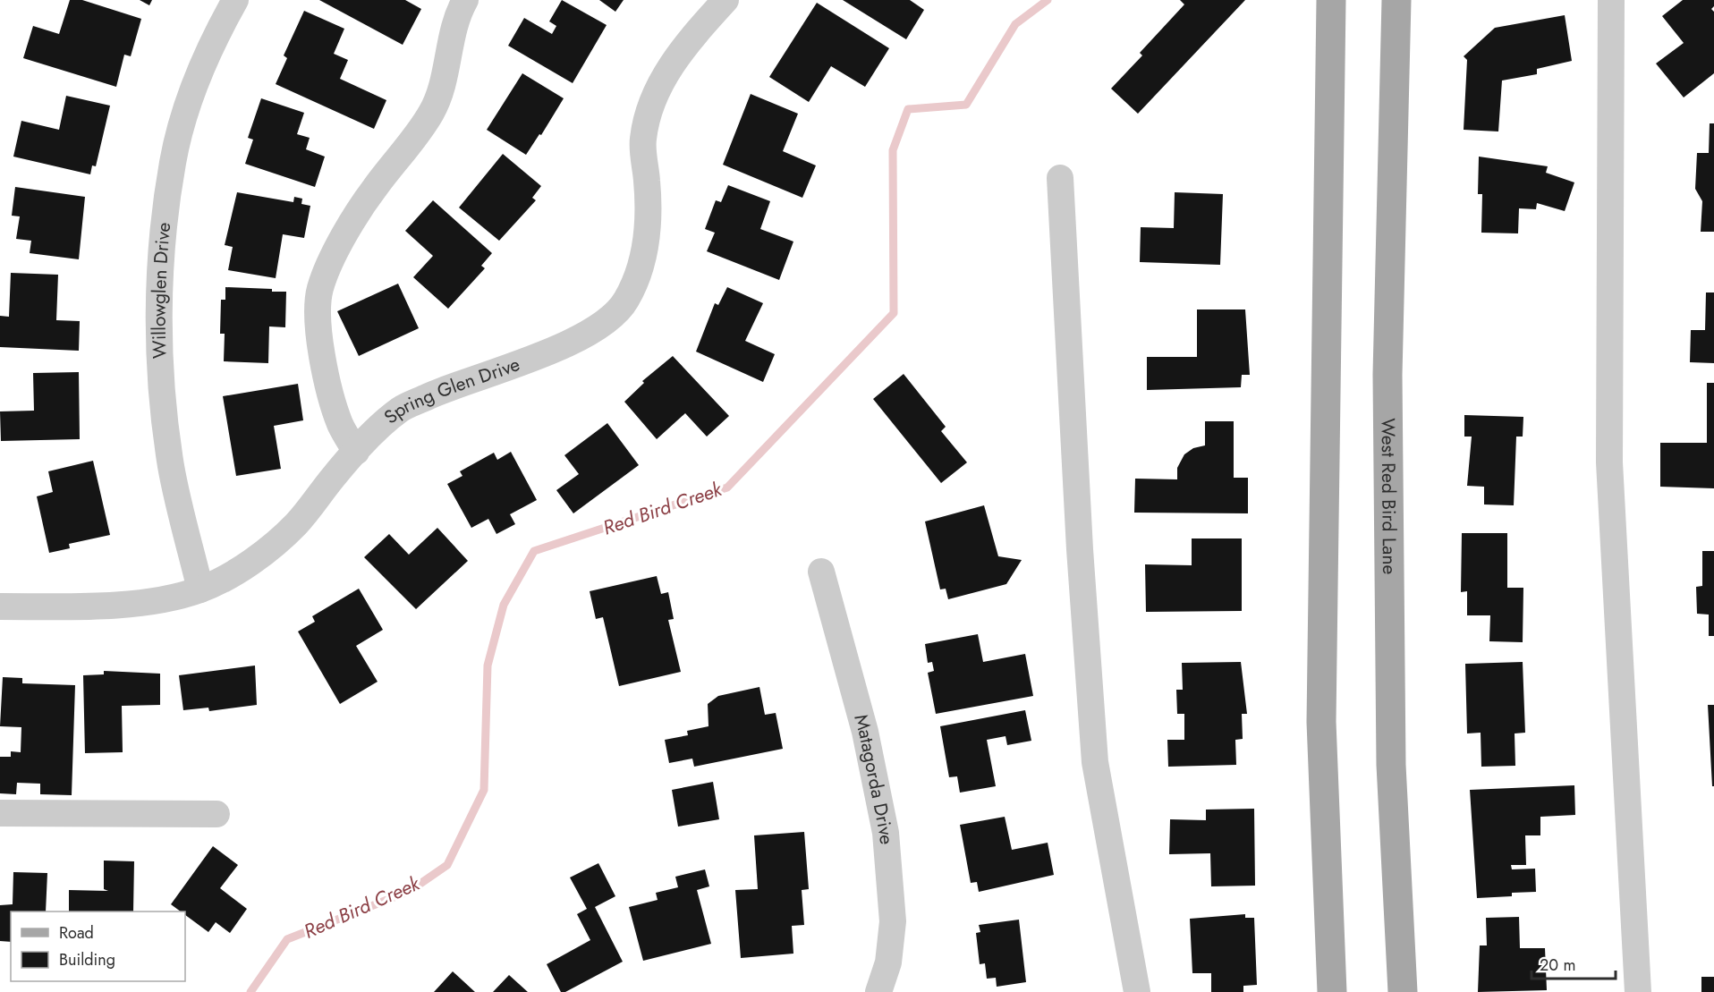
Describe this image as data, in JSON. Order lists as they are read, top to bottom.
{
  "streets": {
    "main road": ["West Red Bird Lane"],
    "street": ["Willowglen Drive", "Spring Glen Drive", "Matagorda Drive"]
  },
  "crossings": [
    ["Willowglen Drive", "Spring Glen Drive"]
  ],
  "water": ["Red Bird Creek"],
  "legend": ["Road", "Building"],
  "scale_bar": "20 m"
}
